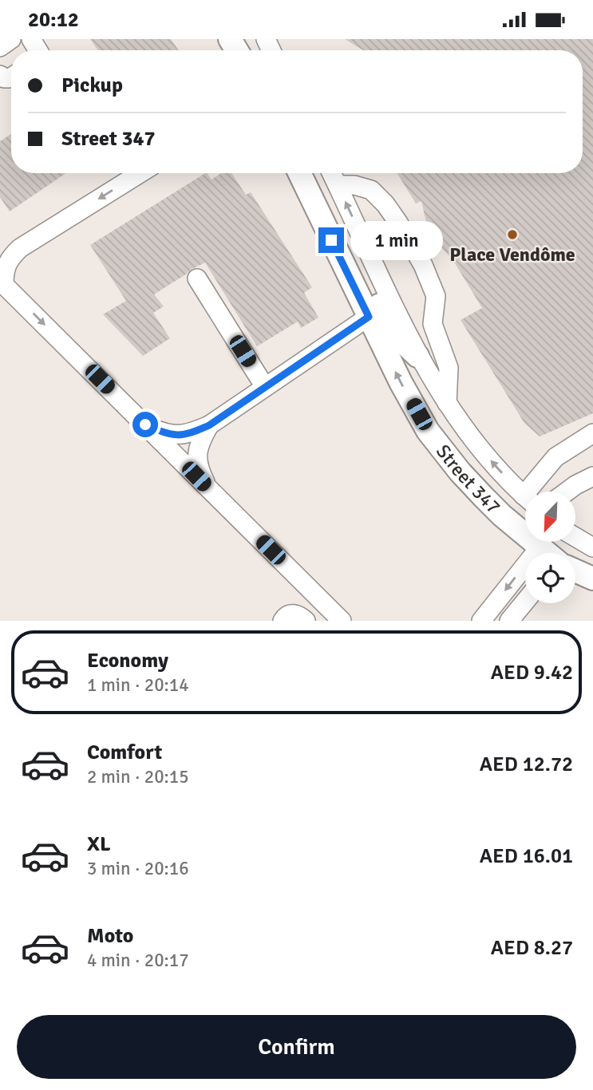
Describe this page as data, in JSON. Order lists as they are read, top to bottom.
{
  "streets": {
    "main road": ["Street 347"]
  },
  "places": ["Place Vendôme"],
  "north": "bottom left",
  "page": {
    "status": "20:12",
    "banner": ["Pickup", "Street 347"],
    "bubble": "1 min",
    "list": [
      {
        "name": "Economy",
        "note": "1 min · 20:14",
        "value": "AED 9.42"
      },
      {
        "name": "Comfort",
        "note": "2 min · 20:15",
        "value": "AED 12.72"
      },
      {
        "name": "XL",
        "note": "3 min · 20:16",
        "value": "AED 16.01"
      },
      {
        "name": "Moto",
        "note": "4 min · 20:17",
        "value": "AED 8.27"
      }
    ],
    "buttons": "Confirm"
  }
}
